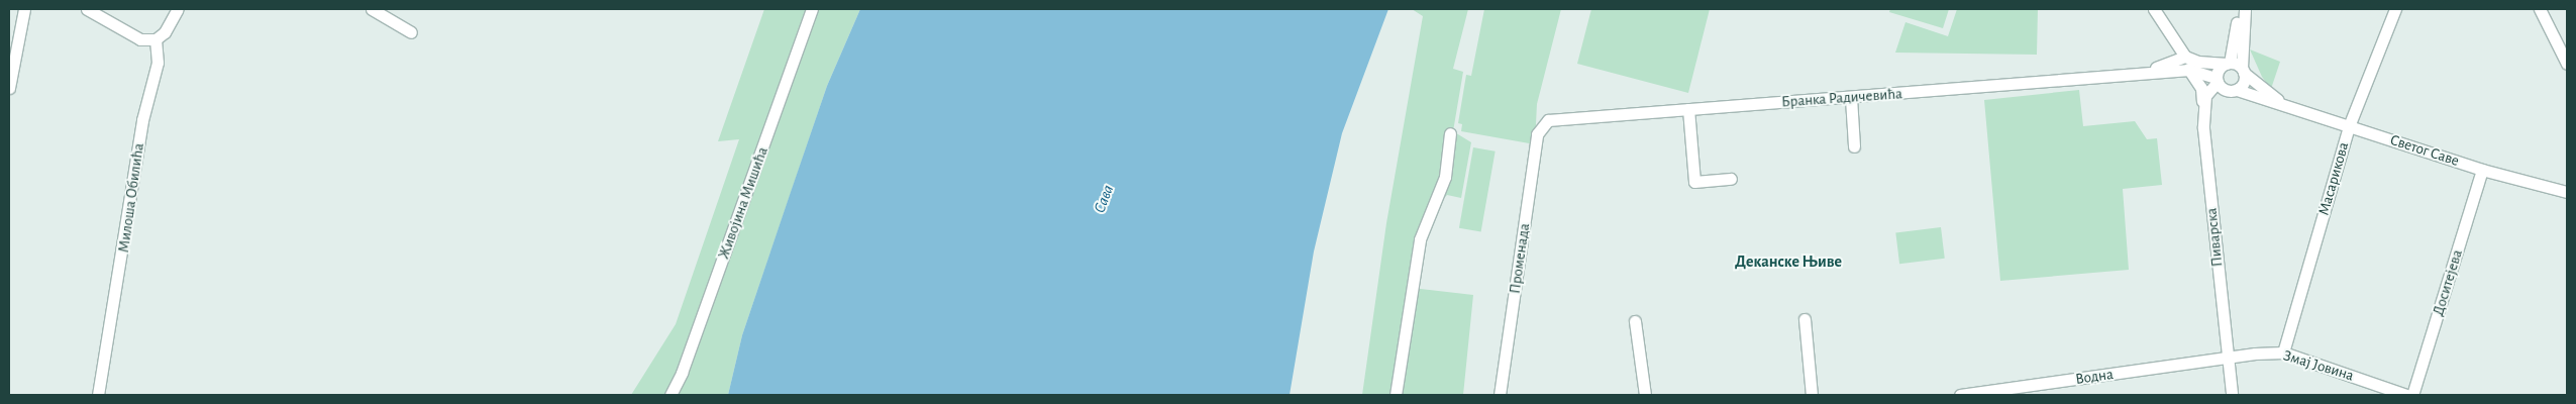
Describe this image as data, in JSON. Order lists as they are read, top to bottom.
{
  "streets": {
    "street": [
      "Бранка Радичевића",
      "Светог Саве",
      "Масарикова",
      "Милоша Обилића",
      "Живојина Мишића",
      "Пиварска",
      "Променада",
      "Доситејева",
      "Змај Јовина",
      "Водна"
    ]
  },
  "crossings": [
    ["Бранка Радичевића", "Светог Саве"],
    ["Бранка Радичевића", "Пиварска"],
    ["Бранка Радичевића", "Променада"],
    ["Светог Саве", "Масарикова"],
    ["Светог Саве", "Пиварска"],
    ["Светог Саве", "Доситејева"],
    ["Масарикова", "Змај Јовина"],
    ["Пиварска", "Змај Јовина"],
    ["Пиварска", "Водна"],
    ["Змај Јовина", "Водна"]
  ],
  "districts": ["Деканске Њиве"],
  "water": ["Сава"]
}
